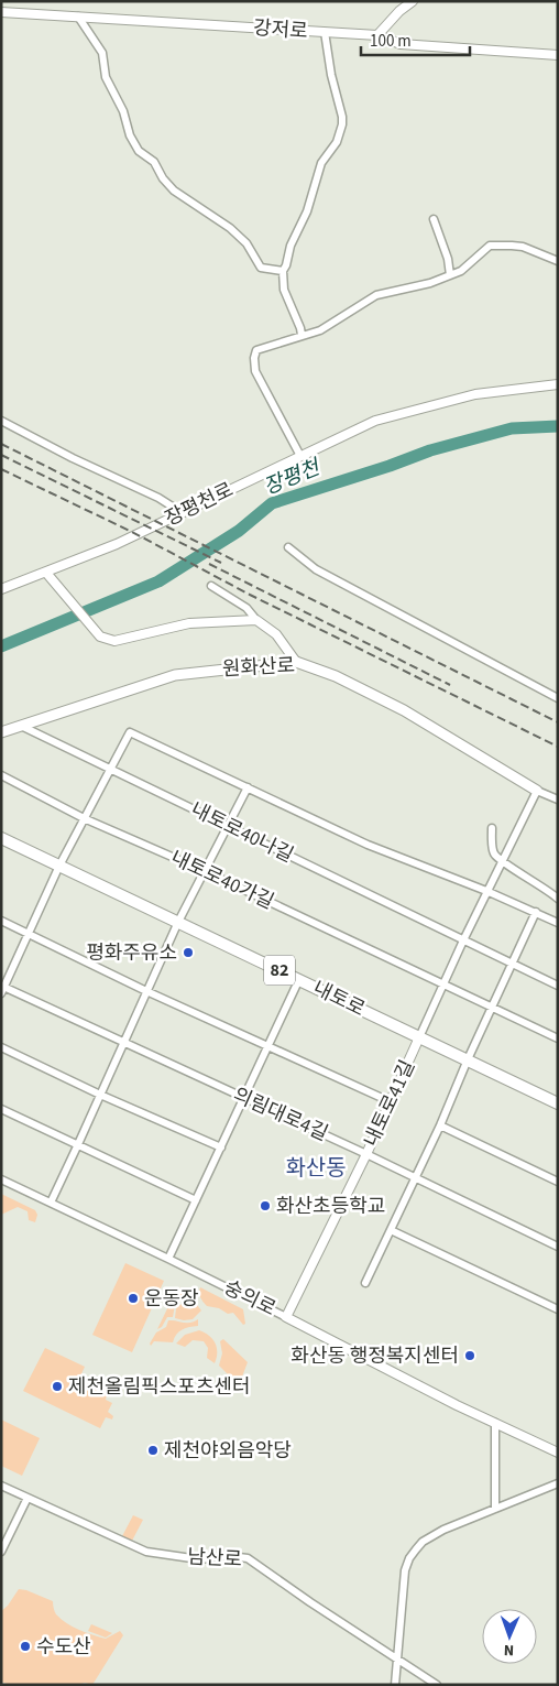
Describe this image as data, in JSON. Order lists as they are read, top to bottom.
{
  "streets": {
    "main road": ["원화산로", "82", "내토로"],
    "street": [
      "강저로",
      "장평천로",
      "내토로40나길",
      "내토로40가길",
      "내토로41길",
      "의림대로4길",
      "숭의로",
      "남산로"
    ]
  },
  "crossings": [
    ["원화산로", "내토로40나길"],
    ["내토로", "내토로41길"],
    ["내토로41길", "의림대로4길"],
    ["내토로41길", "숭의로"]
  ],
  "districts": ["화산동"],
  "water": ["장평천"],
  "places": [
    "평화주유소",
    "화산초등학교",
    "운동장",
    "화산동 행정복지센터",
    "제천올림픽스포츠센터",
    "제천야외음악당",
    "수도산"
  ],
  "scale_bar": "100 m",
  "north": "bottom"
}
